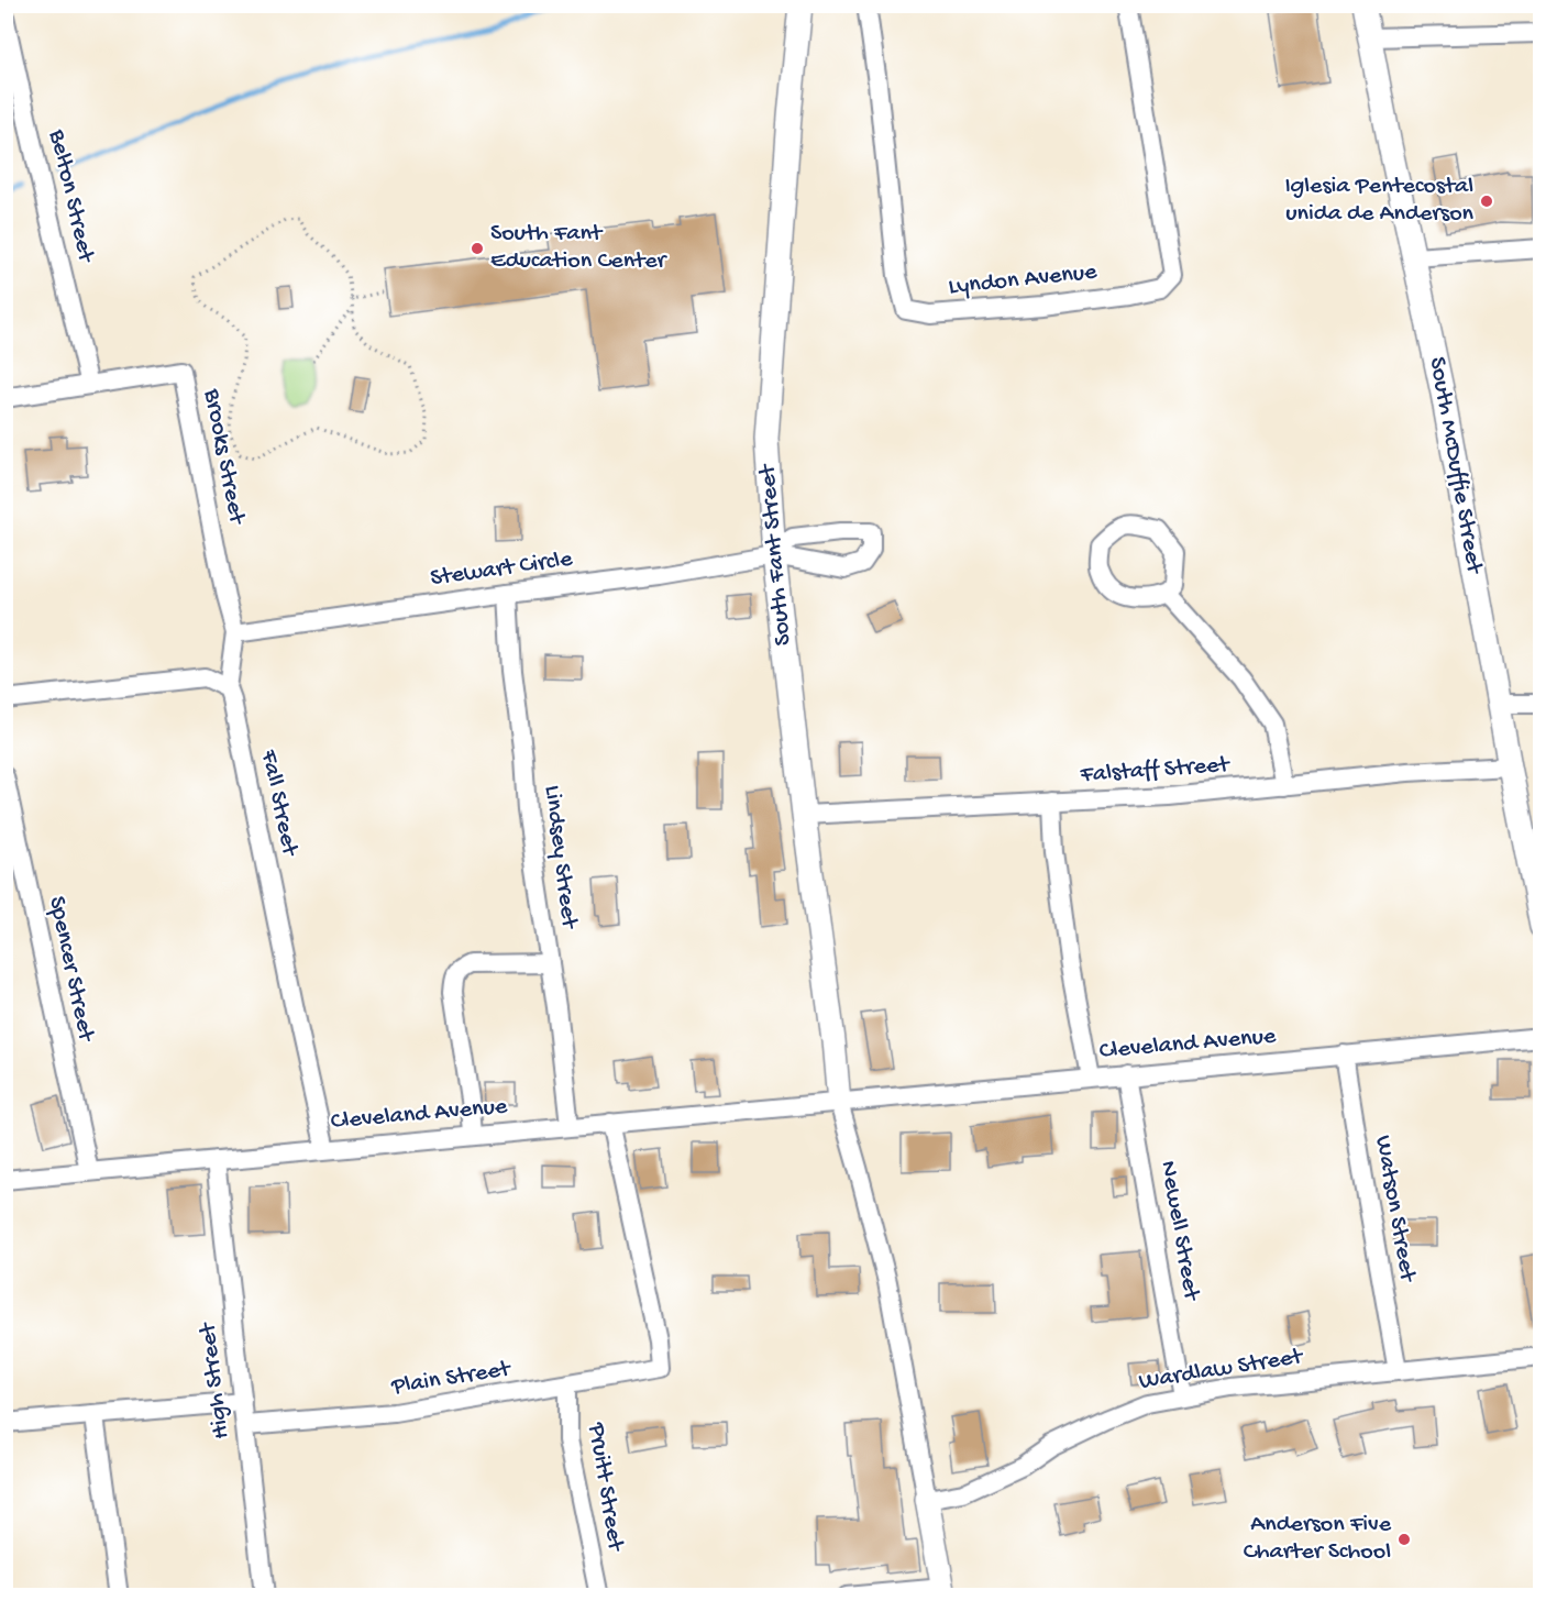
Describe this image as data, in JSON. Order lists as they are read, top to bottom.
{
  "streets": {
    "street": [
      "Belton Street",
      "Lyndon Avenue",
      "Brooks Street",
      "South McDuffie Street",
      "South Fant Street",
      "Stewart Circle",
      "Falstaff Street",
      "Fall Street",
      "Lindsey Street",
      "Spencer Street",
      "Cleveland Avenue",
      "Watson Street",
      "Newell Street",
      "Wardlaw Street",
      "Plain Street",
      "High Street",
      "Pruitt Street"
    ]
  },
  "crossings": [
    ["Belton Street", "Brooks Street"],
    ["Brooks Street", "Stewart Circle"],
    ["Brooks Street", "Fall Street"],
    ["South McDuffie Street", "Falstaff Street"],
    ["South Fant Street", "Stewart Circle"],
    ["South Fant Street", "Falstaff Street"],
    ["South Fant Street", "Cleveland Avenue"],
    ["Stewart Circle", "Lindsey Street"],
    ["Fall Street", "Cleveland Avenue"],
    ["Lindsey Street", "Cleveland Avenue"],
    ["Spencer Street", "Cleveland Avenue"],
    ["Cleveland Avenue", "Watson Street"],
    ["Cleveland Avenue", "Newell Street"],
    ["Cleveland Avenue", "Plain Street"],
    ["Cleveland Avenue", "High Street"],
    ["Watson Street", "Wardlaw Street"],
    ["Newell Street", "Wardlaw Street"],
    ["Plain Street", "High Street"],
    ["Plain Street", "Pruitt Street"]
  ],
  "places": ["Iglesia Pentecostal unida de Anderson", "South Fant Education Center", "Anderson Five Charter School"]
}
